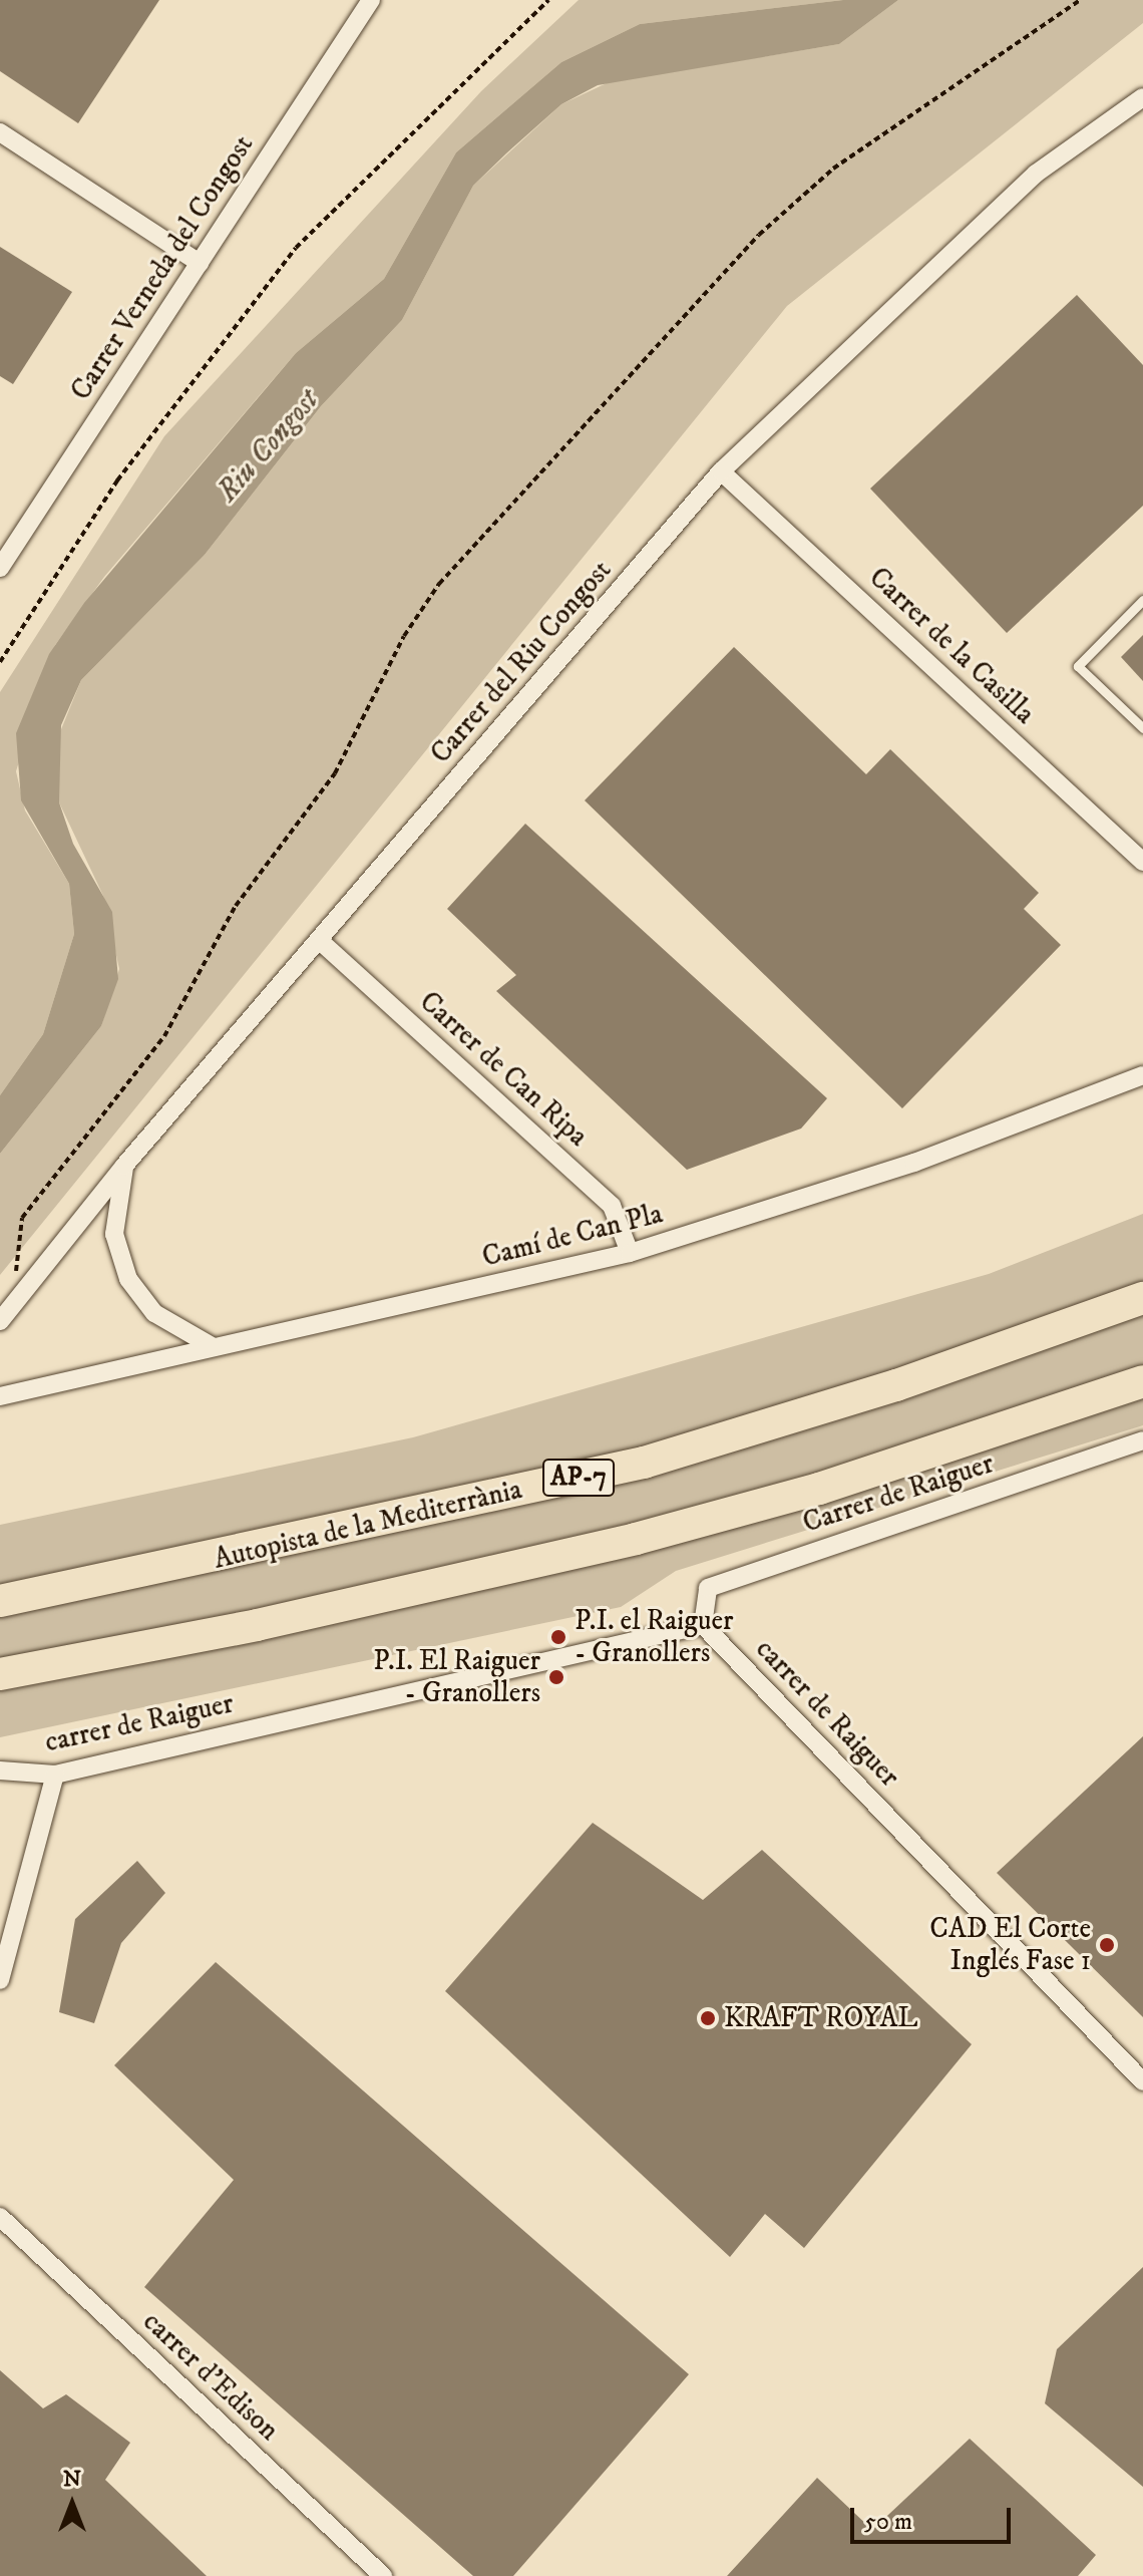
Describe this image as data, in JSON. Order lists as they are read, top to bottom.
{
  "streets": {
    "highway": ["AP-7", "Autopista de la Mediterrània"],
    "street": [
      "Carrer Verneda del Congost",
      "Carrer de la Casilla",
      "Carrer del Riu Congost",
      "Carrer de Can Ripa",
      "Camí de Can Pla",
      "Carrer de Raiguer",
      "carrer de Raiguer",
      "carrer d'Edison"
    ]
  },
  "crossings": [
    ["Carrer de la Casilla", "Carrer del Riu Congost"],
    ["Carrer del Riu Congost", "Carrer de Can Ripa"],
    ["Carrer de Can Ripa", "Camí de Can Pla"],
    ["Carrer de Raiguer", "carrer de Raiguer"]
  ],
  "water": ["Riu Congost"],
  "places": [
    "P.I. el Raiguer - Granollers",
    "P.I. El Raiguer - Granollers",
    "CAD El Corte Inglés Fase 1",
    "KRAFT ROYAL"
  ],
  "scale_bar": "50 m",
  "north": "top"
}
